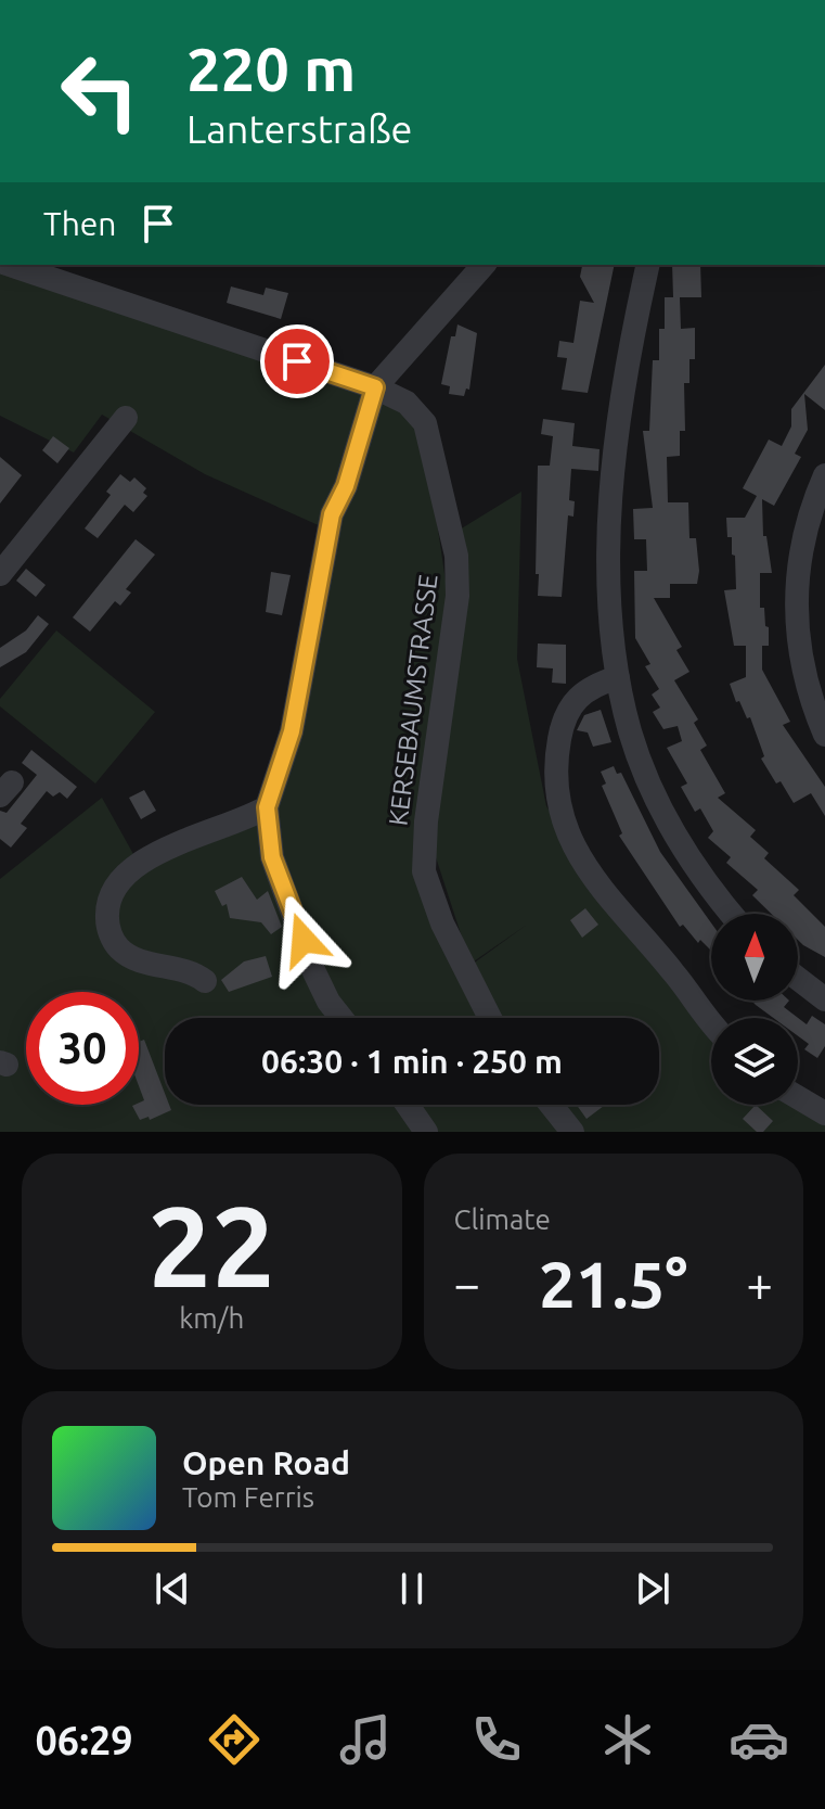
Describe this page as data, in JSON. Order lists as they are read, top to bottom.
{
  "streets": {
    "street": ["KERSEBAUMSTRASSE"]
  },
  "north": "top",
  "page": {
    "turn": ["220 m", "Lanterstraße"],
    "then": "Then",
    "limit": "30",
    "trip": "06:30 · 1 min · 250 m",
    "tile": [
      ["22", "km/h"],
      "Climate"
    ],
    "heat": ["−", "21.5°", "+"],
    "song": ["Open Road", "Tom Ferris"],
    "tabs": "06:29"
  }
}
